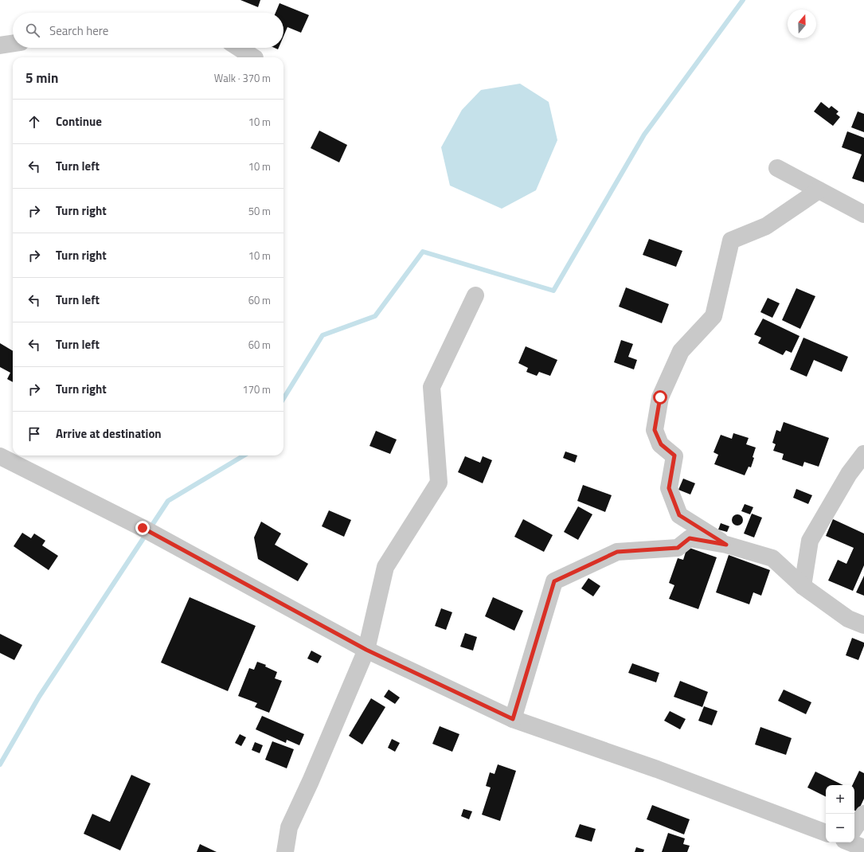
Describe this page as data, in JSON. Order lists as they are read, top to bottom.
{
  "north": "top",
  "page": {
    "search": "Search here",
    "heading": ["5 min", "Walk · 370 m"],
    "list": [
      ["Continue", "10 m"],
      ["Turn left", "10 m"],
      ["Turn right", "50 m"],
      ["Turn right", "10 m"],
      ["Turn left", "60 m"],
      ["Turn left", "60 m"],
      ["Turn right", "170 m"],
      "Arrive at destination"
    ],
    "map_buttons": ["+", "−"]
  }
}
